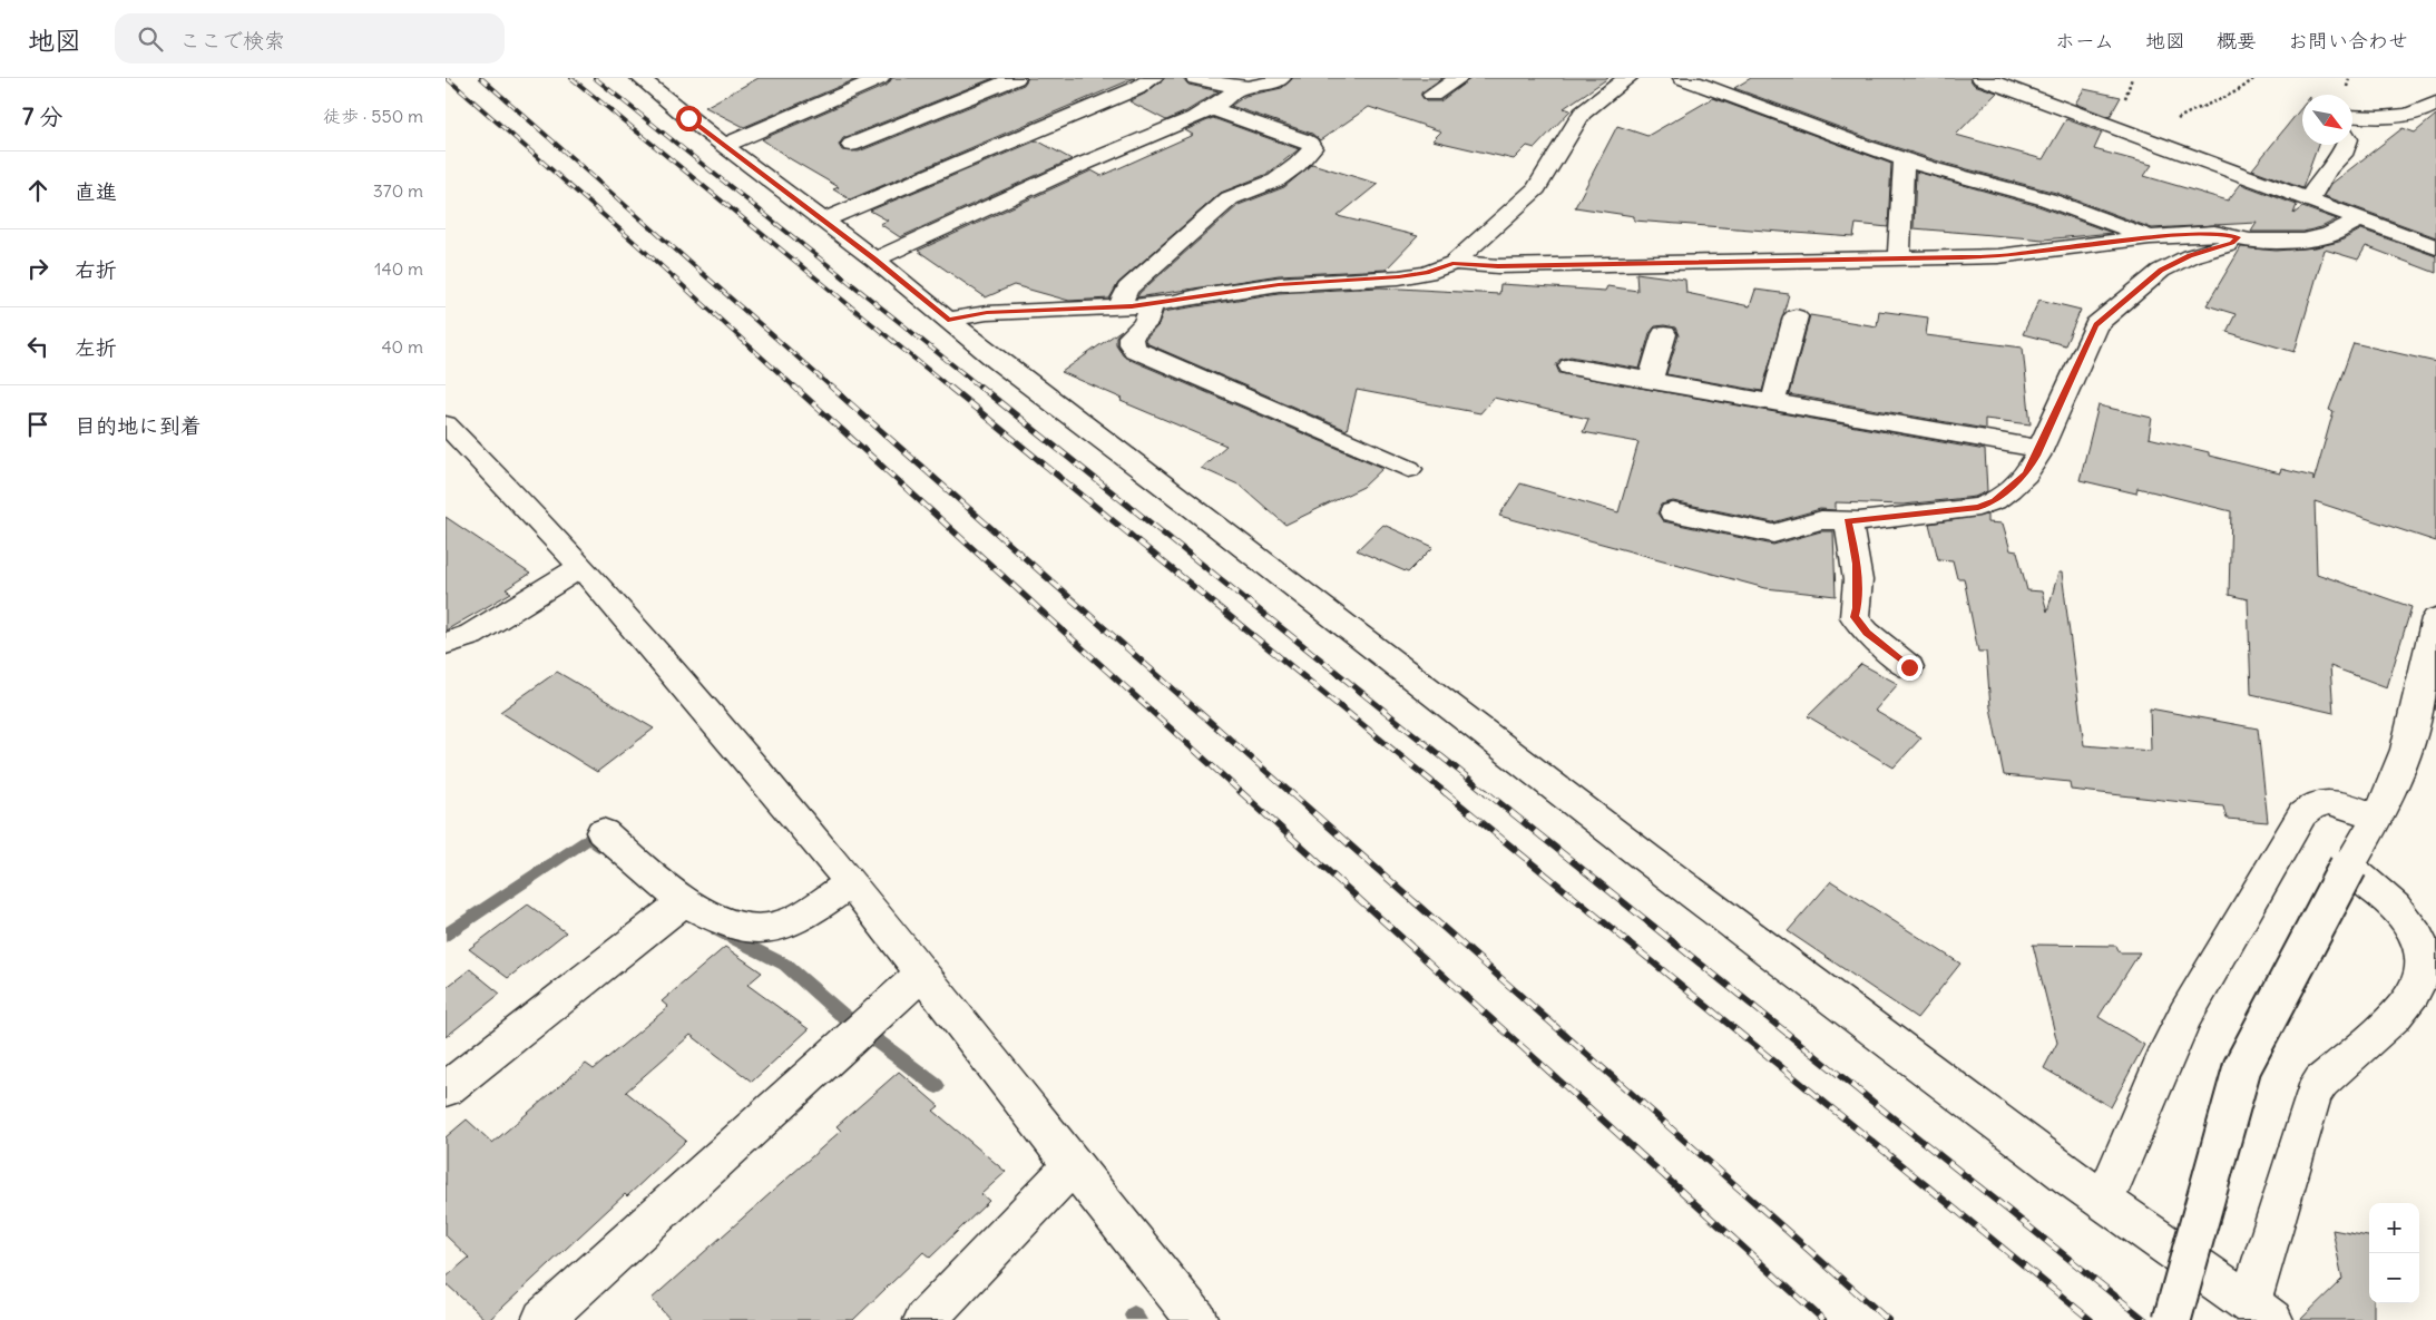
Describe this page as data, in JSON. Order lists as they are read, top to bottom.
{
  "north": "bottom right",
  "page": {
    "header": "地図",
    "search": "ここで検索",
    "nav": [
      "ホーム",
      "地図",
      "概要",
      "お問い合わせ"
    ],
    "heading": ["7 分", "徒歩 · 550 m"],
    "list": [
      ["直進", "370 m"],
      ["右折", "140 m"],
      ["左折", "40 m"],
      "目的地に到着"
    ],
    "map_buttons": ["+", "−"]
  }
}
